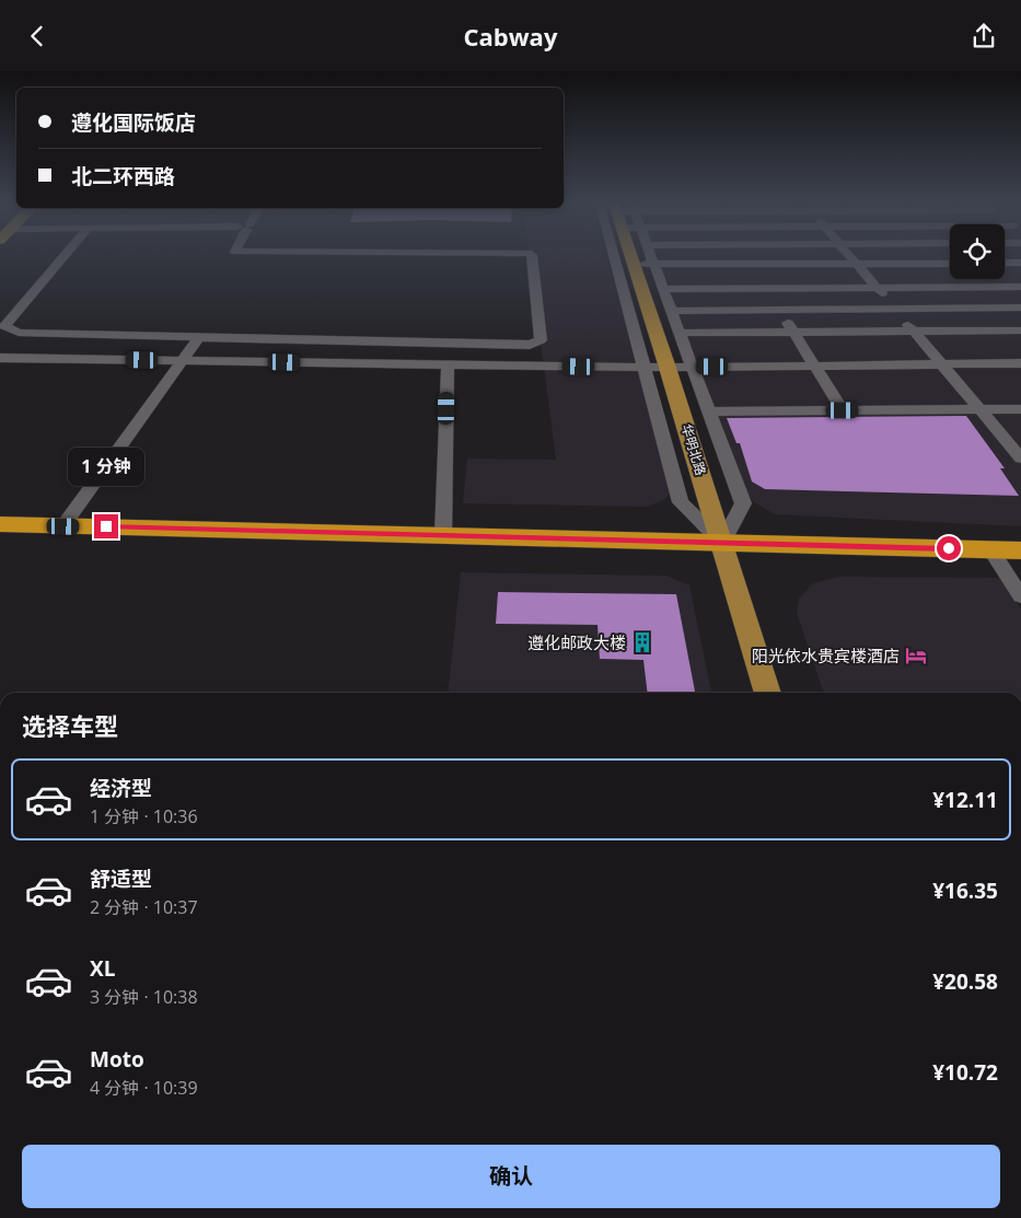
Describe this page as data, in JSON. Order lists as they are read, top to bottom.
{
  "streets": {
    "main road": ["华明北路"]
  },
  "places": {
    "building": ["遵化邮政大楼"],
    "hotel": ["阳光依水贵宾楼酒店"]
  },
  "page": {
    "header": "Cabway",
    "banner": ["遵化国际饭店", "北二环西路"],
    "bubble": "1 分钟",
    "heading": "选择车型",
    "list": [
      {
        "name": "经济型",
        "note": "1 分钟 · 10:36",
        "value": "¥12.11"
      },
      {
        "name": "舒适型",
        "note": "2 分钟 · 10:37",
        "value": "¥16.35"
      },
      {
        "name": "XL",
        "note": "3 分钟 · 10:38",
        "value": "¥20.58"
      },
      {
        "name": "Moto",
        "note": "4 分钟 · 10:39",
        "value": "¥10.72"
      }
    ],
    "buttons": "确认"
  }
}
